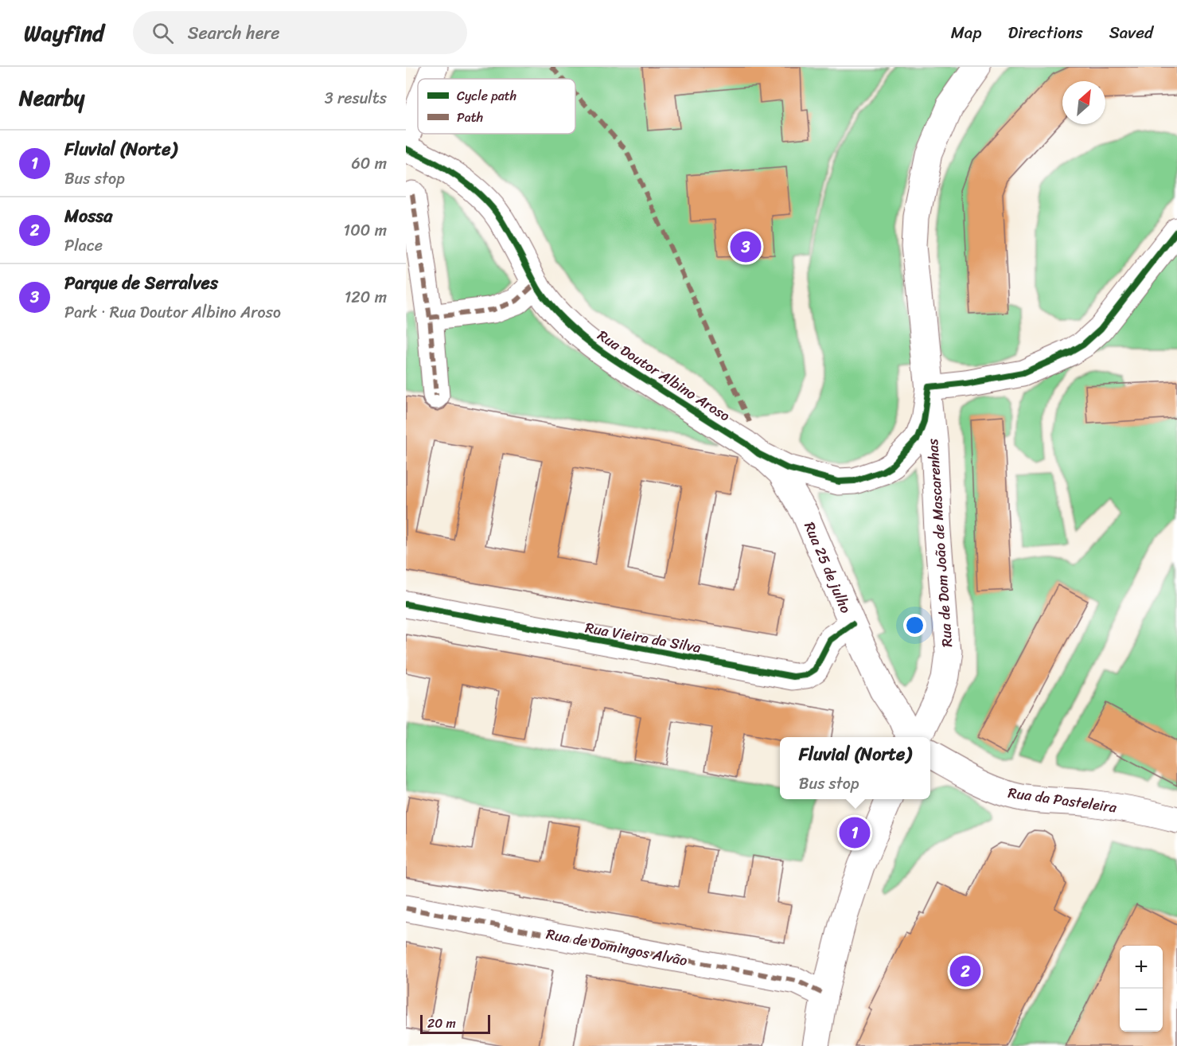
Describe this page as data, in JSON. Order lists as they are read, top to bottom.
{
  "streets": {
    "street": [
      "Rua Doutor Albino Aroso",
      "Rua de Dom João de Mascarenhas",
      "Rua 25 de julho",
      "Rua Vieira da Silva",
      "Rua da Pasteleira",
      "Rua de Domingos Alvão"
    ]
  },
  "crossings": [
    ["Rua Doutor Albino Aroso", "Rua de Dom João de Mascarenhas"],
    ["Rua Doutor Albino Aroso", "Rua 25 de julho"],
    ["Rua 25 de julho", "Rua Vieira da Silva"]
  ],
  "legend": ["Cycle path", "Path"],
  "scale_bar": "20 m",
  "north": "top right",
  "page": {
    "header": "Wayfind",
    "search": "Search here",
    "nav": ["Map", "Directions", "Saved"],
    "heading": ["Nearby", "3 results"],
    "list": [
      {
        "mark": "1",
        "name": "Fluvial (Norte)",
        "note": "Bus stop",
        "value": "60 m"
      },
      {
        "mark": "2",
        "name": "Mossa",
        "note": "Place",
        "value": "100 m"
      },
      {
        "mark": "3",
        "name": "Parque de Serralves",
        "note": "Park · Rua Doutor Albino Aroso",
        "value": "120 m"
      }
    ],
    "pins": ["3", "1", "2"],
    "popup": ["Fluvial (Norte)", "Bus stop"],
    "map_buttons": ["+", "−"],
    "scale": "20 m"
  }
}
